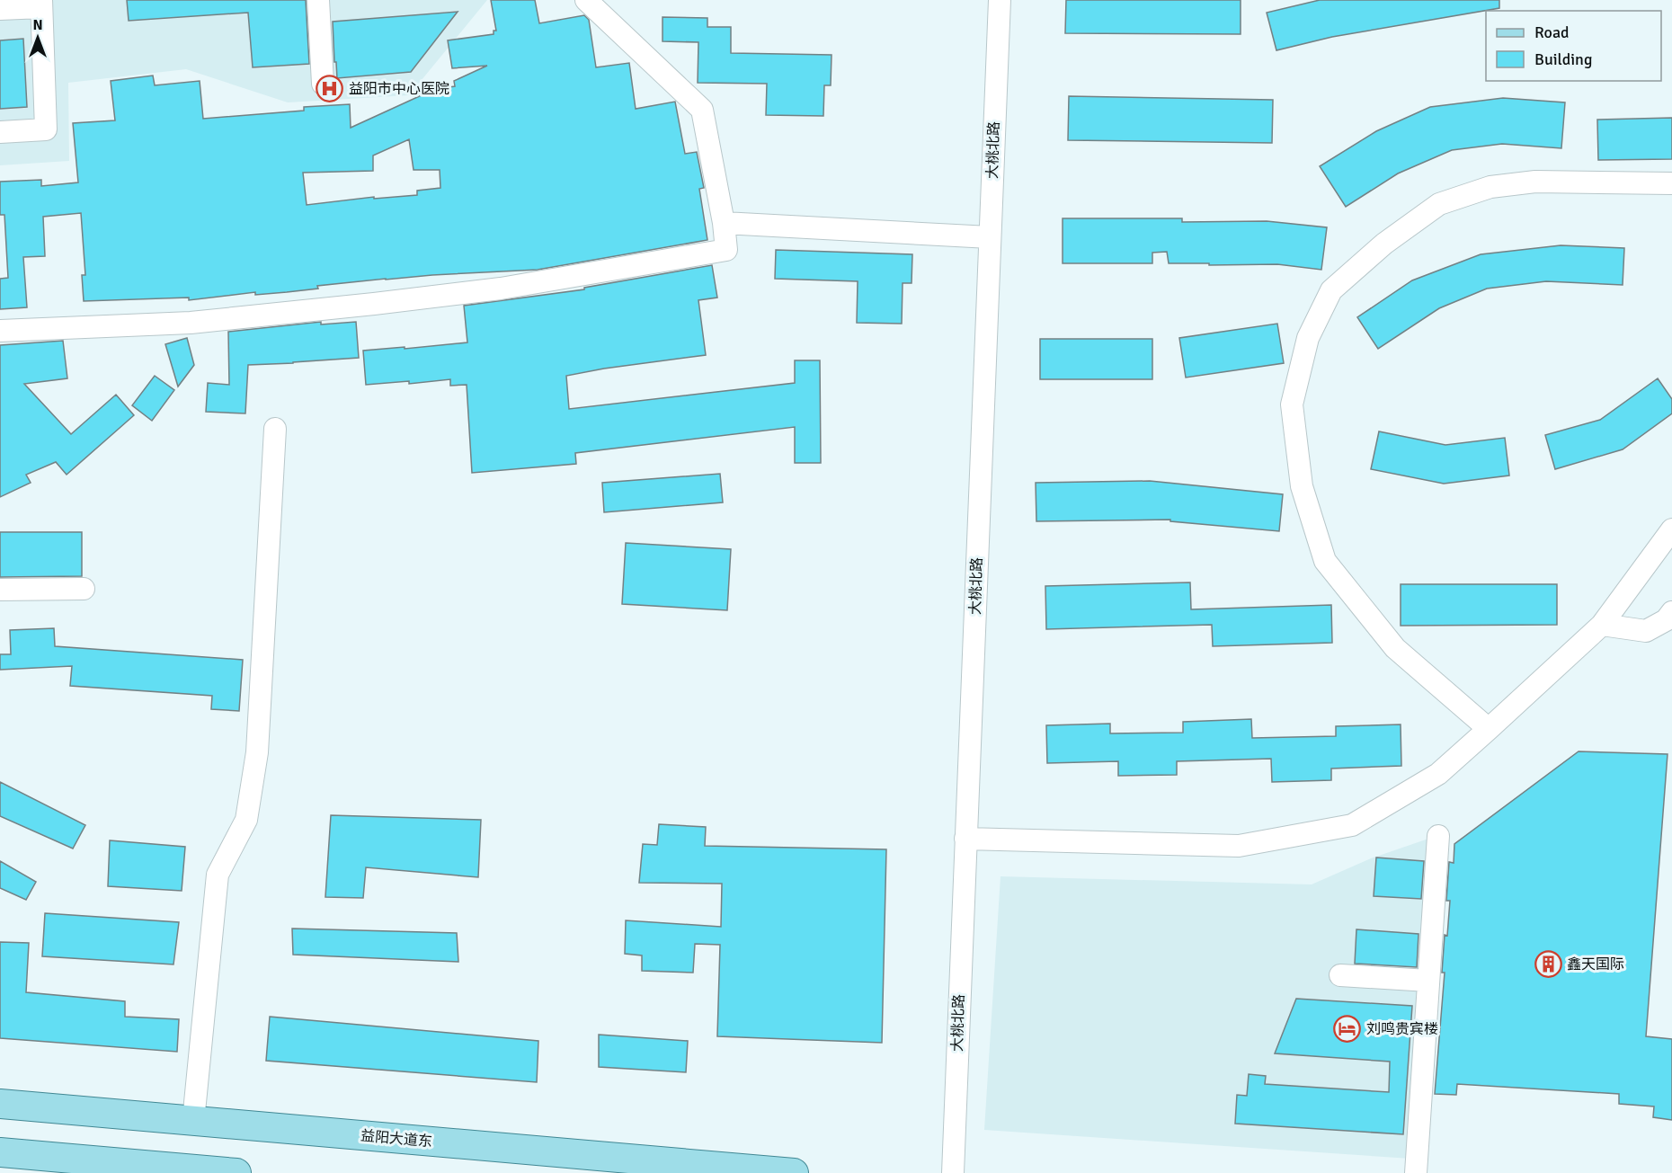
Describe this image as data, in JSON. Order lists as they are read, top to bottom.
{
  "streets": {
    "main road": ["益阳大道东"],
    "street": ["大桃北路"]
  },
  "places": {
    "hospital": ["益阳市中心医院"],
    "building": ["鑫天国际"],
    "hotel": ["刘鸣贵宾楼"]
  },
  "legend": ["Road", "Building"],
  "north": "top"
}
